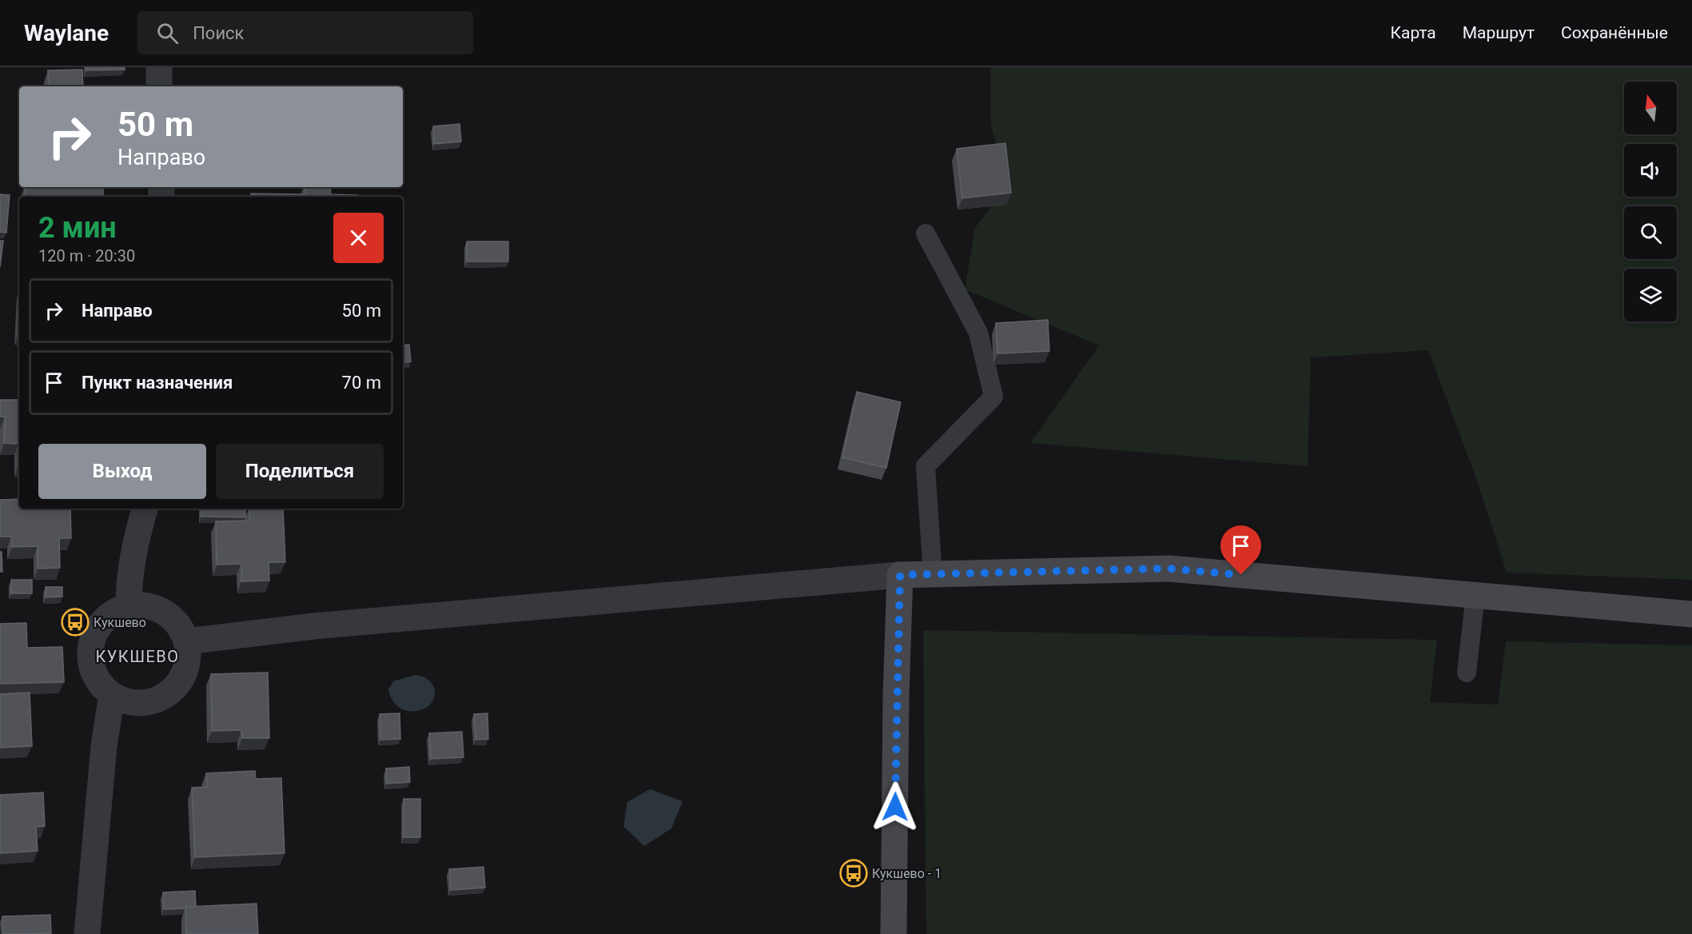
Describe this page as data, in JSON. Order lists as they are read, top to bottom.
{
  "districts": ["КУКШЕВО"],
  "places": {
    "bus stop": ["Кукшево", "Кукшево - 1"]
  },
  "north": "top",
  "page": {
    "header": "Waylane",
    "search": "Поиск",
    "nav": ["Карта", "Маршрут", "Сохранённые"],
    "turn": ["50 m", "Направо"],
    "heading": ["2 мин", "120 m · 20:30"],
    "list": [
      {
        "name": "Направо",
        "value": "50 m"
      },
      {
        "name": "Пункт назначения",
        "value": "70 m"
      }
    ],
    "buttons": ["Выход", "Поделиться"]
  }
}
